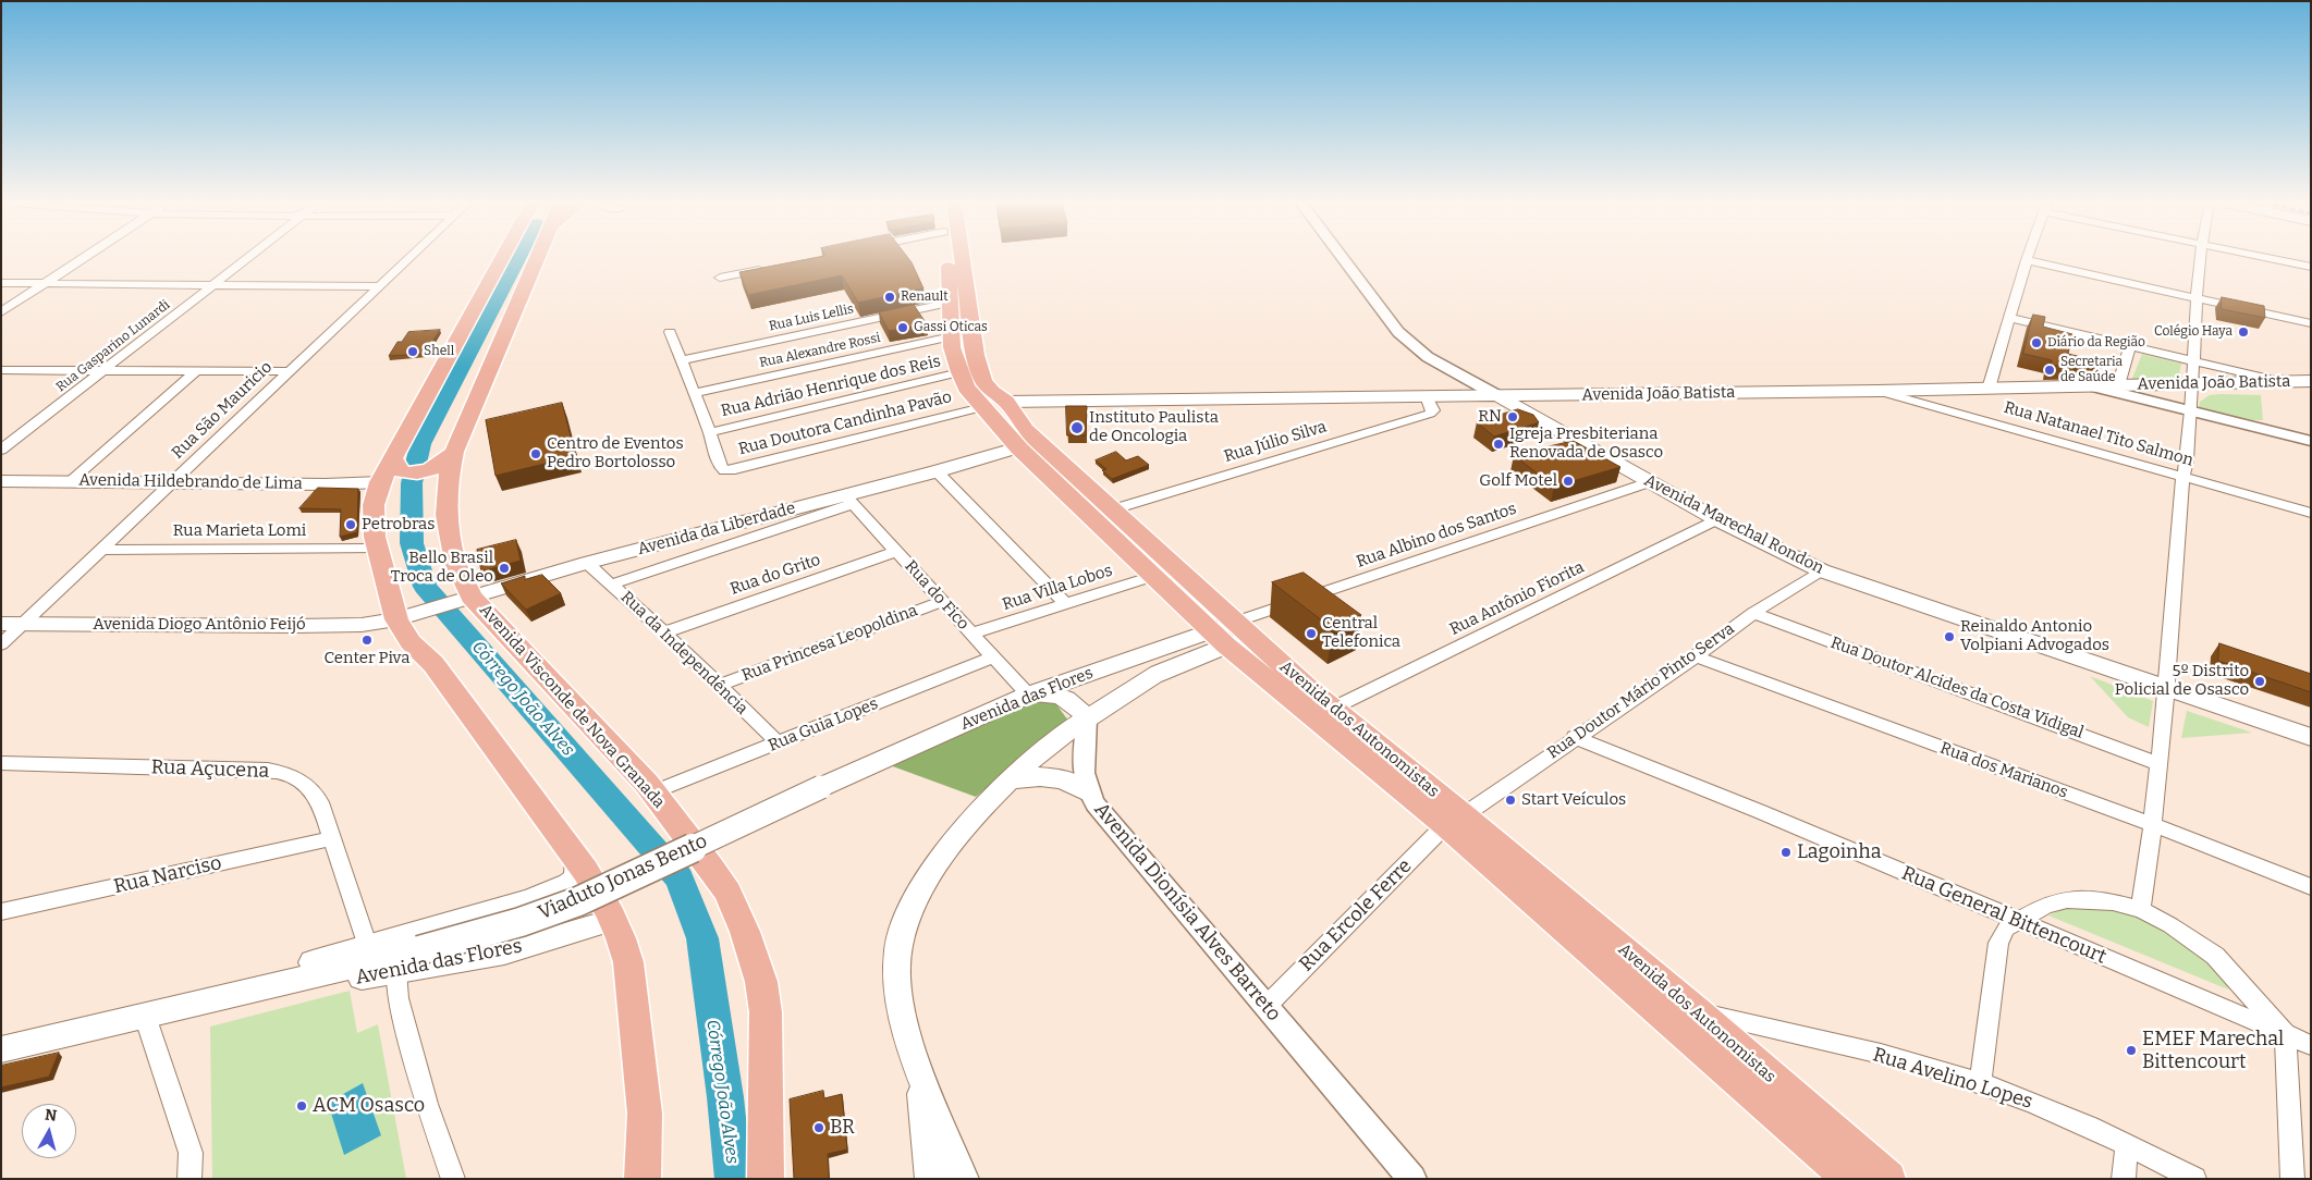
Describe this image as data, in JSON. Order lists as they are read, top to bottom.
{
  "streets": {
    "main road": [
      "Avenida João Batista",
      "Avenida Hildebrando de Lima",
      "Avenida Marechal Rondon",
      "Avenida da Liberdade",
      "Avenida Diogo Antônio Feijó",
      "Avenida das Flores",
      "Avenida Visconde de Nova Granada",
      "Avenida dos Autonomistas",
      "Viaduto Jonas Bento"
    ],
    "street": [
      "Rua Luis Lellis",
      "Rua Gasparino Lunardi",
      "Rua Alexandre Rossi",
      "Rua Adrião Henrique dos Reis",
      "Rua São Mauricio",
      "Rua Doutora Candinha Pavão",
      "Rua Natanael Tito Salmon",
      "Rua Júlio Silva",
      "Rua Marieta Lomi",
      "Rua Albino dos Santos",
      "Rua do Grito",
      "Rua Villa Lobos",
      "Rua do Fico",
      "Rua Antônio Fiorita",
      "Rua Princesa Leopoldina",
      "Rua da Independência",
      "Rua Doutor Alcides da Costa Vidigal",
      "Rua Doutor Mário Pinto Serva",
      "Rua Guia Lopes",
      "Rua Açucena",
      "Rua dos Marianos",
      "Rua Narciso",
      "Avenida Dionísia Alves Barreto",
      "Rua Ercole Ferre",
      "Rua General Bittencourt",
      "Rua Avelino Lopes"
    ]
  },
  "crossings": [
    ["Rua Luis Lellis", "Avenida dos Autonomistas"],
    ["Rua Alexandre Rossi", "Avenida dos Autonomistas"],
    ["Avenida João Batista", "Rua Natanael Tito Salmon"],
    ["Avenida João Batista", "Rua Júlio Silva"],
    ["Avenida João Batista", "Avenida Marechal Rondon"],
    ["Avenida João Batista", "Avenida dos Autonomistas"],
    ["Rua Adrião Henrique dos Reis", "Rua Doutora Candinha Pavão"],
    ["Rua Adrião Henrique dos Reis", "Avenida dos Autonomistas"],
    ["Rua São Mauricio", "Avenida Hildebrando de Lima"],
    ["Rua São Mauricio", "Rua Marieta Lomi"],
    ["Rua São Mauricio", "Avenida Diogo Antônio Feijó"],
    ["Rua Doutora Candinha Pavão", "Avenida dos Autonomistas"],
    ["Rua Júlio Silva", "Avenida dos Autonomistas"],
    ["Avenida Marechal Rondon", "Rua Albino dos Santos"],
    ["Avenida Marechal Rondon", "Rua Antônio Fiorita"],
    ["Avenida Marechal Rondon", "Rua Doutor Mário Pinto Serva"],
    ["Avenida da Liberdade", "Rua do Fico"],
    ["Avenida da Liberdade", "Avenida Diogo Antônio Feijó"],
    ["Avenida da Liberdade", "Rua da Independência"],
    ["Avenida da Liberdade", "Avenida Visconde de Nova Granada"],
    ["Avenida da Liberdade", "Avenida dos Autonomistas"],
    ["Rua Albino dos Santos", "Avenida das Flores"],
    ["Rua Albino dos Santos", "Avenida dos Autonomistas"],
    ["Rua do Grito", "Rua do Fico"],
    ["Rua do Grito", "Rua da Independência"],
    ["Rua Villa Lobos", "Rua do Fico"],
    ["Rua Villa Lobos", "Avenida dos Autonomistas"],
    ["Rua do Fico", "Rua Princesa Leopoldina"],
    ["Rua do Fico", "Avenida das Flores"],
    ["Rua do Fico", "Rua Guia Lopes"],
    ["Rua Antônio Fiorita", "Avenida dos Autonomistas"],
    ["Rua Princesa Leopoldina", "Rua da Independência"],
    ["Rua da Independência", "Rua Guia Lopes"],
    ["Rua Doutor Alcides da Costa Vidigal", "Rua Doutor Mário Pinto Serva"],
    ["Rua Doutor Mário Pinto Serva", "Avenida dos Autonomistas"],
    ["Rua Doutor Mário Pinto Serva", "Rua dos Marianos"],
    ["Rua Doutor Mário Pinto Serva", "Rua Ercole Ferre"],
    ["Rua Doutor Mário Pinto Serva", "Rua General Bittencourt"],
    ["Avenida das Flores", "Avenida dos Autonomistas"],
    ["Avenida das Flores", "Rua Açucena"],
    ["Avenida das Flores", "Viaduto Jonas Bento"],
    ["Avenida Visconde de Nova Granada", "Rua Guia Lopes"],
    ["Avenida dos Autonomistas", "Rua Ercole Ferre"],
    ["Avenida dos Autonomistas", "Rua Avelino Lopes"],
    ["Rua Açucena", "Rua Narciso"],
    ["Avenida Dionísia Alves Barreto", "Rua Ercole Ferre"]
  ],
  "water": ["Córrego João Alves"],
  "places": [
    "Renault",
    "Gassi Oticas",
    "Colégio Haya",
    "Diário da Região",
    "Shell",
    "Secretaria de Saúde",
    "RN",
    "Instituto Paulista de Oncologia",
    "Igreja Presbiteriana Renovada de Osasco",
    "Centro de Eventos Pedro Bortolosso",
    "Golf Motel",
    "Petrobras",
    "Bello Brasil Troca de Oleo",
    "Central Telefonica",
    "Reinaldo Antonio Volpiani Advogados",
    "Center Piva",
    "5º Distrito Policial de Osasco",
    "Start Veículos",
    "Lagoinha",
    "EMEF Marechal Bittencourt",
    "ACM Osasco",
    "BR"
  ],
  "north": "top"
}
